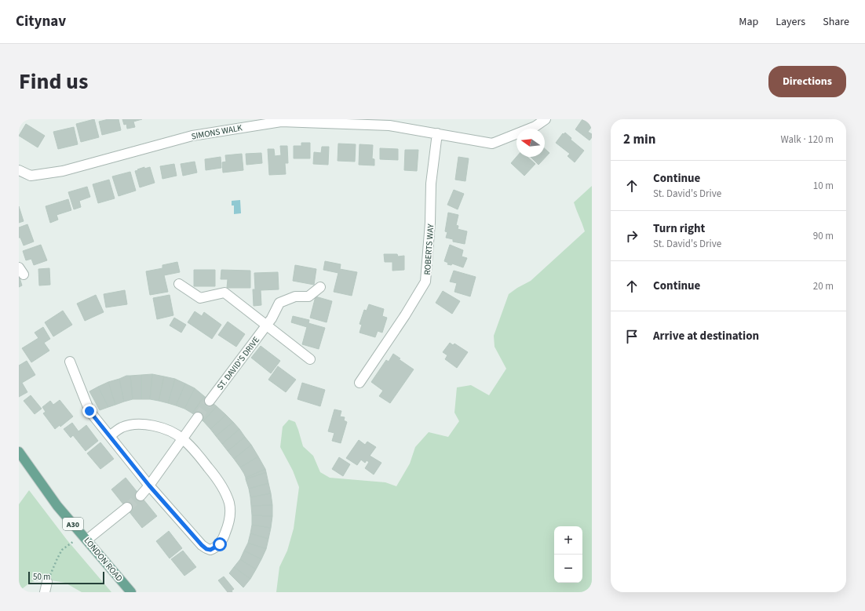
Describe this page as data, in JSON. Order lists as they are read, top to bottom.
{
  "streets": {
    "main road": ["A30", "LONDON ROAD"],
    "street": ["SIMONS WALK", "ROBERTS WAY", "ST. DAVID'S DRIVE"]
  },
  "crossings": [
    ["SIMONS WALK", "ROBERTS WAY"]
  ],
  "scale_bar": "50 m",
  "north": "left",
  "page": {
    "header": "Citynav",
    "nav": ["Map", "Layers", "Share"],
    "title": "Find us",
    "buttons": "Directions",
    "heading": ["2 min", "Walk · 120 m"],
    "list": [
      ["Continue", "St. David's Drive", "10 m"],
      ["Turn right", "St. David's Drive", "90 m"],
      ["Continue", "20 m"],
      "Arrive at destination"
    ],
    "map_buttons": ["+", "−"],
    "scale": "50 m"
  }
}
